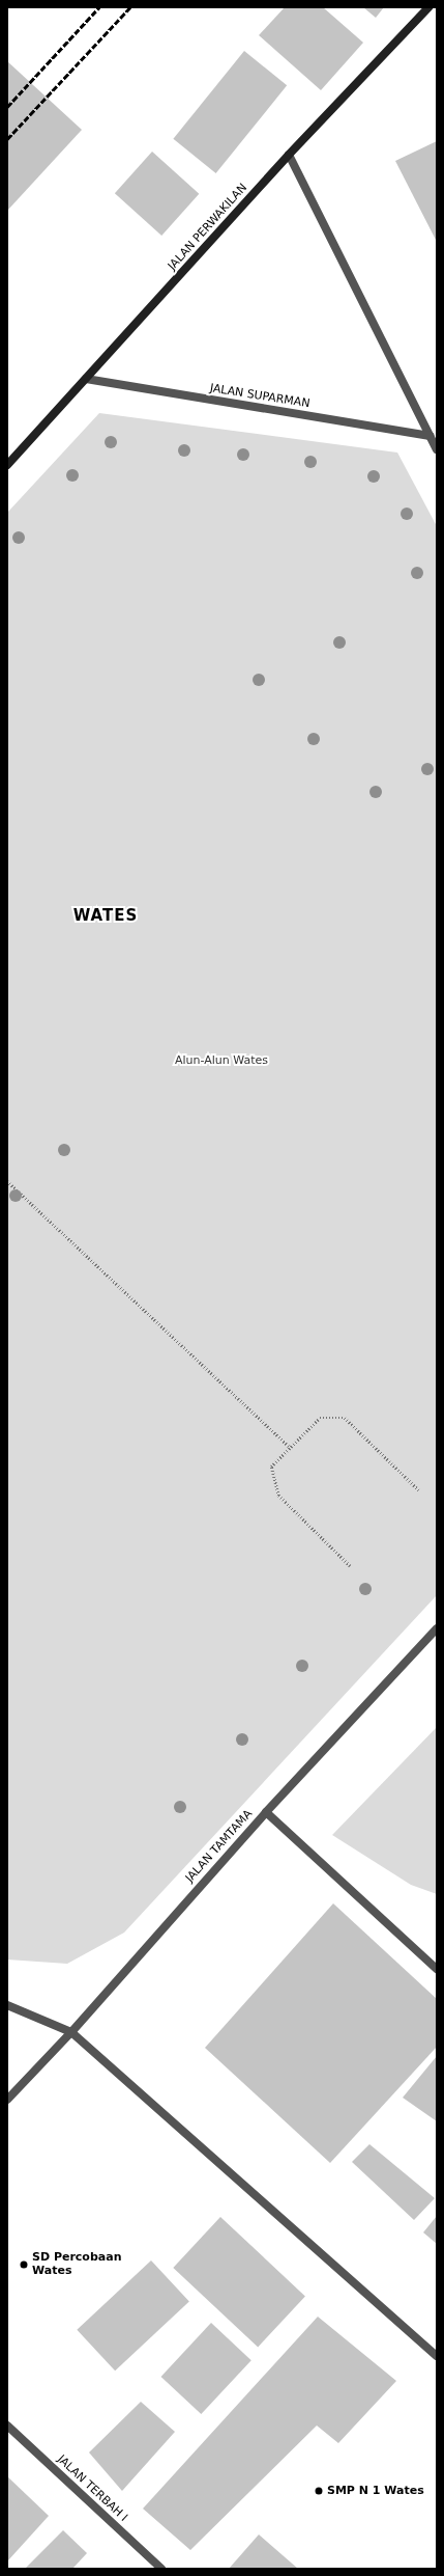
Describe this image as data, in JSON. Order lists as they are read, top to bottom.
{
  "streets": {
    "main road": ["JALAN PERWAKILAN"],
    "street": ["JALAN SUPARMAN", "JALAN TAMTAMA", "JALAN TERBAH I"]
  },
  "crossings": [
    ["JALAN PERWAKILAN", "JALAN SUPARMAN"]
  ],
  "districts": ["WATES"],
  "parks": ["Alun-Alun Wates"],
  "places": ["SD Percobaan Wates", "SMP N 1 Wates"]
}
